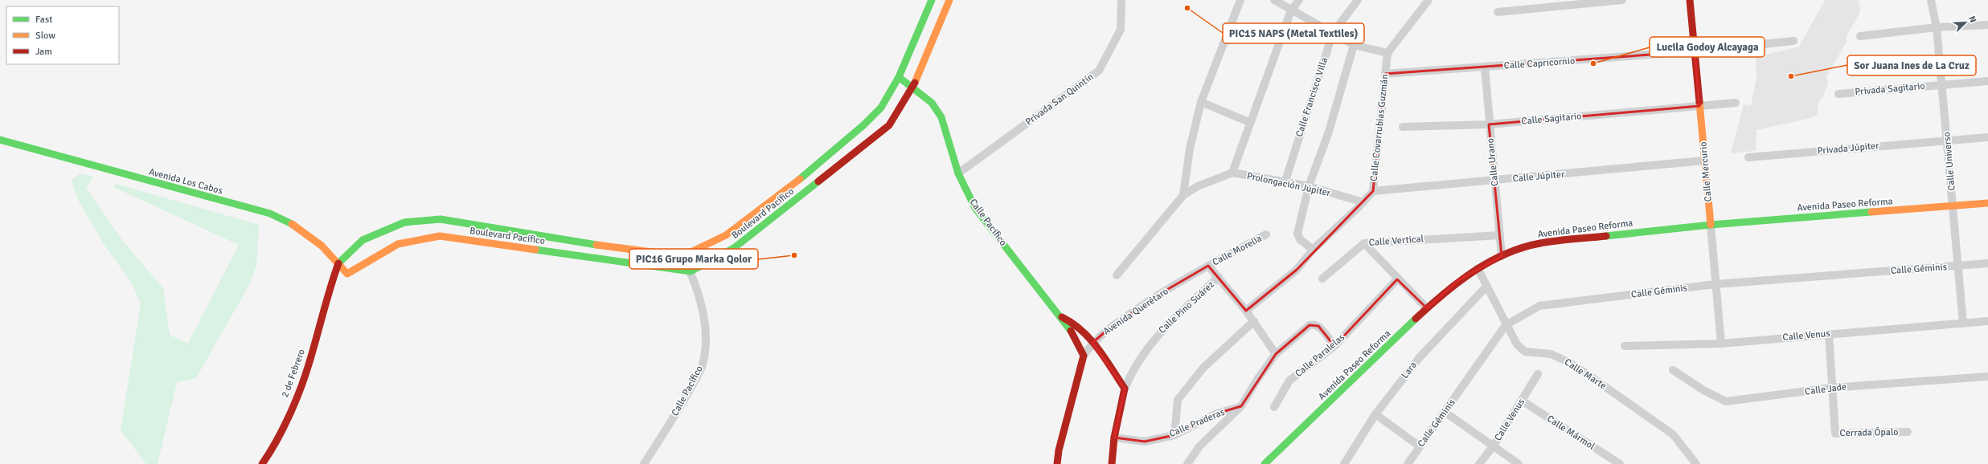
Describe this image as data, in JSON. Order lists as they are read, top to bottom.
{
  "streets": {
    "main road": [
      "Calle Mercurio",
      "Avenida Los Cabos",
      "Avenida Paseo Reforma",
      "Boulevard Pacífico",
      "Calle Pacífico",
      "Calle Pino Suárez",
      "Avenida Querétaro",
      "2 de Febrero"
    ],
    "street": [
      "Calle Capricornio",
      "Privada Sagitario",
      "Calle Francisco Villa",
      "Privada San Quintín",
      "Calle Sagitario",
      "Calle Covarrubias Guzmán",
      "Privada Júpiter",
      "Calle Universo",
      "Calle Urano",
      "Calle Júpiter",
      "Prolongación Júpiter",
      "Calle Vertical",
      "Calle Morelia",
      "Calle Géminis",
      "Calle Venus",
      "Calle Paralelas",
      "Lara",
      "Calle Marte",
      "Calle Jade",
      "Calle Praderas",
      "Calle Mármol",
      "Cerrada Ópalo"
    ]
  },
  "crossings": [
    ["Calle Capricornio", "Calle Covarrubias Guzmán"],
    ["Calle Capricornio", "Calle Urano"],
    ["Calle Capricornio", "Calle Mercurio"],
    ["Privada Sagitario", "Calle Universo"],
    ["Calle Francisco Villa", "Prolongación Júpiter"],
    ["Privada San Quintín", "Calle Pacífico"],
    ["Calle Sagitario", "Calle Urano"],
    ["Calle Sagitario", "Calle Mercurio"],
    ["Calle Covarrubias Guzmán", "Calle Júpiter"],
    ["Calle Covarrubias Guzmán", "Prolongación Júpiter"],
    ["Privada Júpiter", "Calle Universo"],
    ["Calle Universo", "Avenida Paseo Reforma"],
    ["Calle Universo", "Calle Géminis"],
    ["Calle Universo", "Calle Venus"],
    ["Calle Urano", "Calle Júpiter"],
    ["Calle Urano", "Avenida Paseo Reforma"],
    ["Calle Urano", "Calle Vertical"],
    ["Calle Mercurio", "Calle Júpiter"],
    ["Calle Mercurio", "Avenida Paseo Reforma"],
    ["Calle Mercurio", "Calle Géminis"],
    ["Calle Mercurio", "Calle Venus"],
    ["Avenida Los Cabos", "Boulevard Pacífico"],
    ["Avenida Los Cabos", "2 de Febrero"],
    ["Avenida Paseo Reforma", "Calle Vertical"],
    ["Avenida Paseo Reforma", "Calle Marte"],
    ["Boulevard Pacífico", "Calle Pacífico"],
    ["Boulevard Pacífico", "2 de Febrero"],
    ["Calle Pacífico", "Calle Pino Suárez"],
    ["Calle Pacífico", "Avenida Querétaro"],
    ["Calle Vertical", "Calle Paralelas"],
    ["Calle Morelia", "Avenida Querétaro"],
    ["Calle Géminis", "Calle Marte"],
    ["Calle Pino Suárez", "Calle Praderas"],
    ["Calle Venus", "Calle Mármol"],
    ["Calle Venus", "Cerrada Ópalo"],
    ["Lara", "Calle Marte"],
    ["Calle Jade", "Cerrada Ópalo"]
  ],
  "places": [
    "PIC15 NAPS (Metal Textiles)",
    "Lucila Godoy Alcayaga",
    "Sor Juana Ines de La Cruz",
    "PIC16 Grupo Marka Qolor"
  ],
  "legend": ["Fast", "Slow", "Jam"],
  "north": "top right"
}
